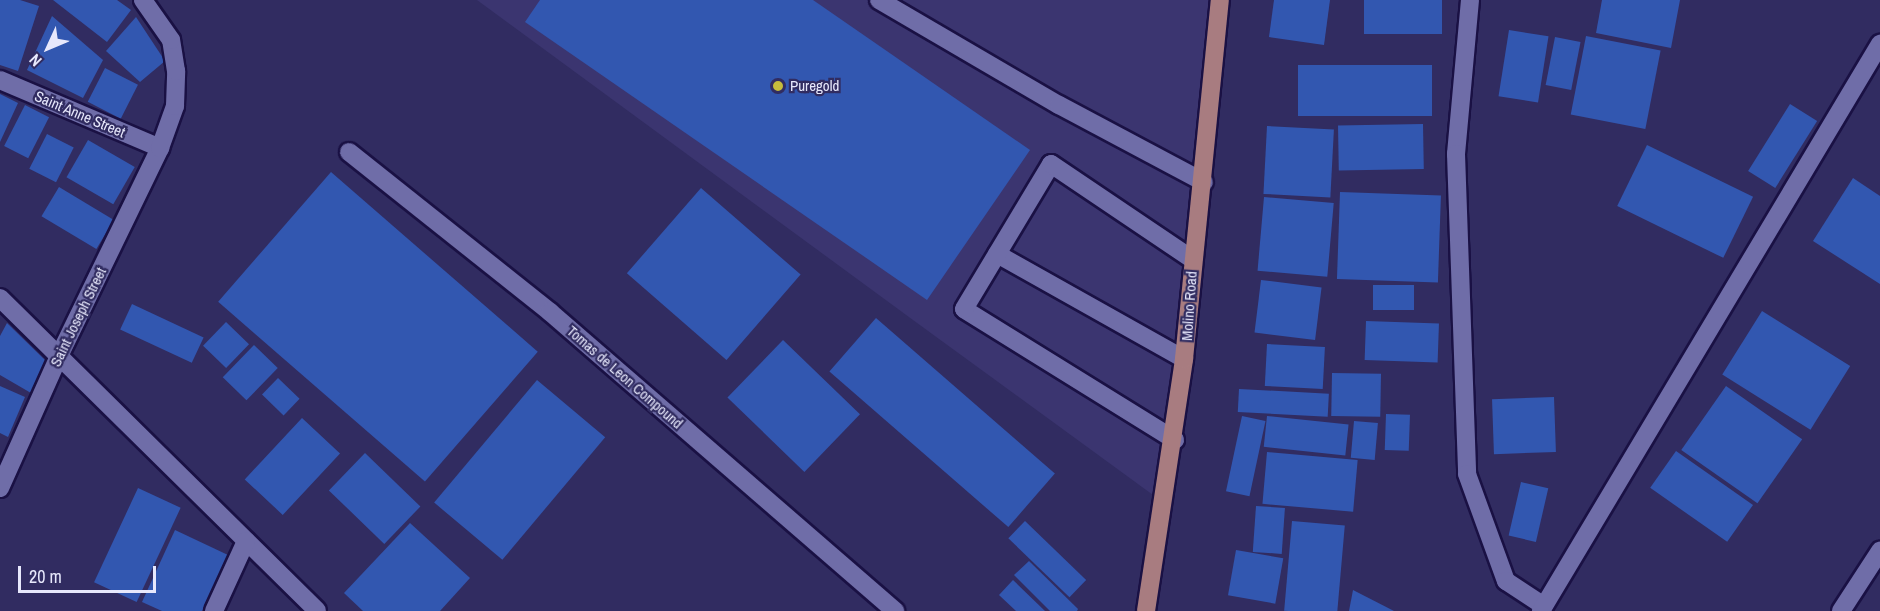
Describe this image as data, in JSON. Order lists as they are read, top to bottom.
{
  "streets": {
    "main road": ["Molino Road"],
    "street": ["Saint Anne Street", "Saint Joseph Street", "Tomas de Leon Compound"]
  },
  "crossings": [
    ["Saint Anne Street", "Saint Joseph Street"]
  ],
  "places": ["Puregold"],
  "scale_bar": "20 m",
  "north": "bottom left"
}
